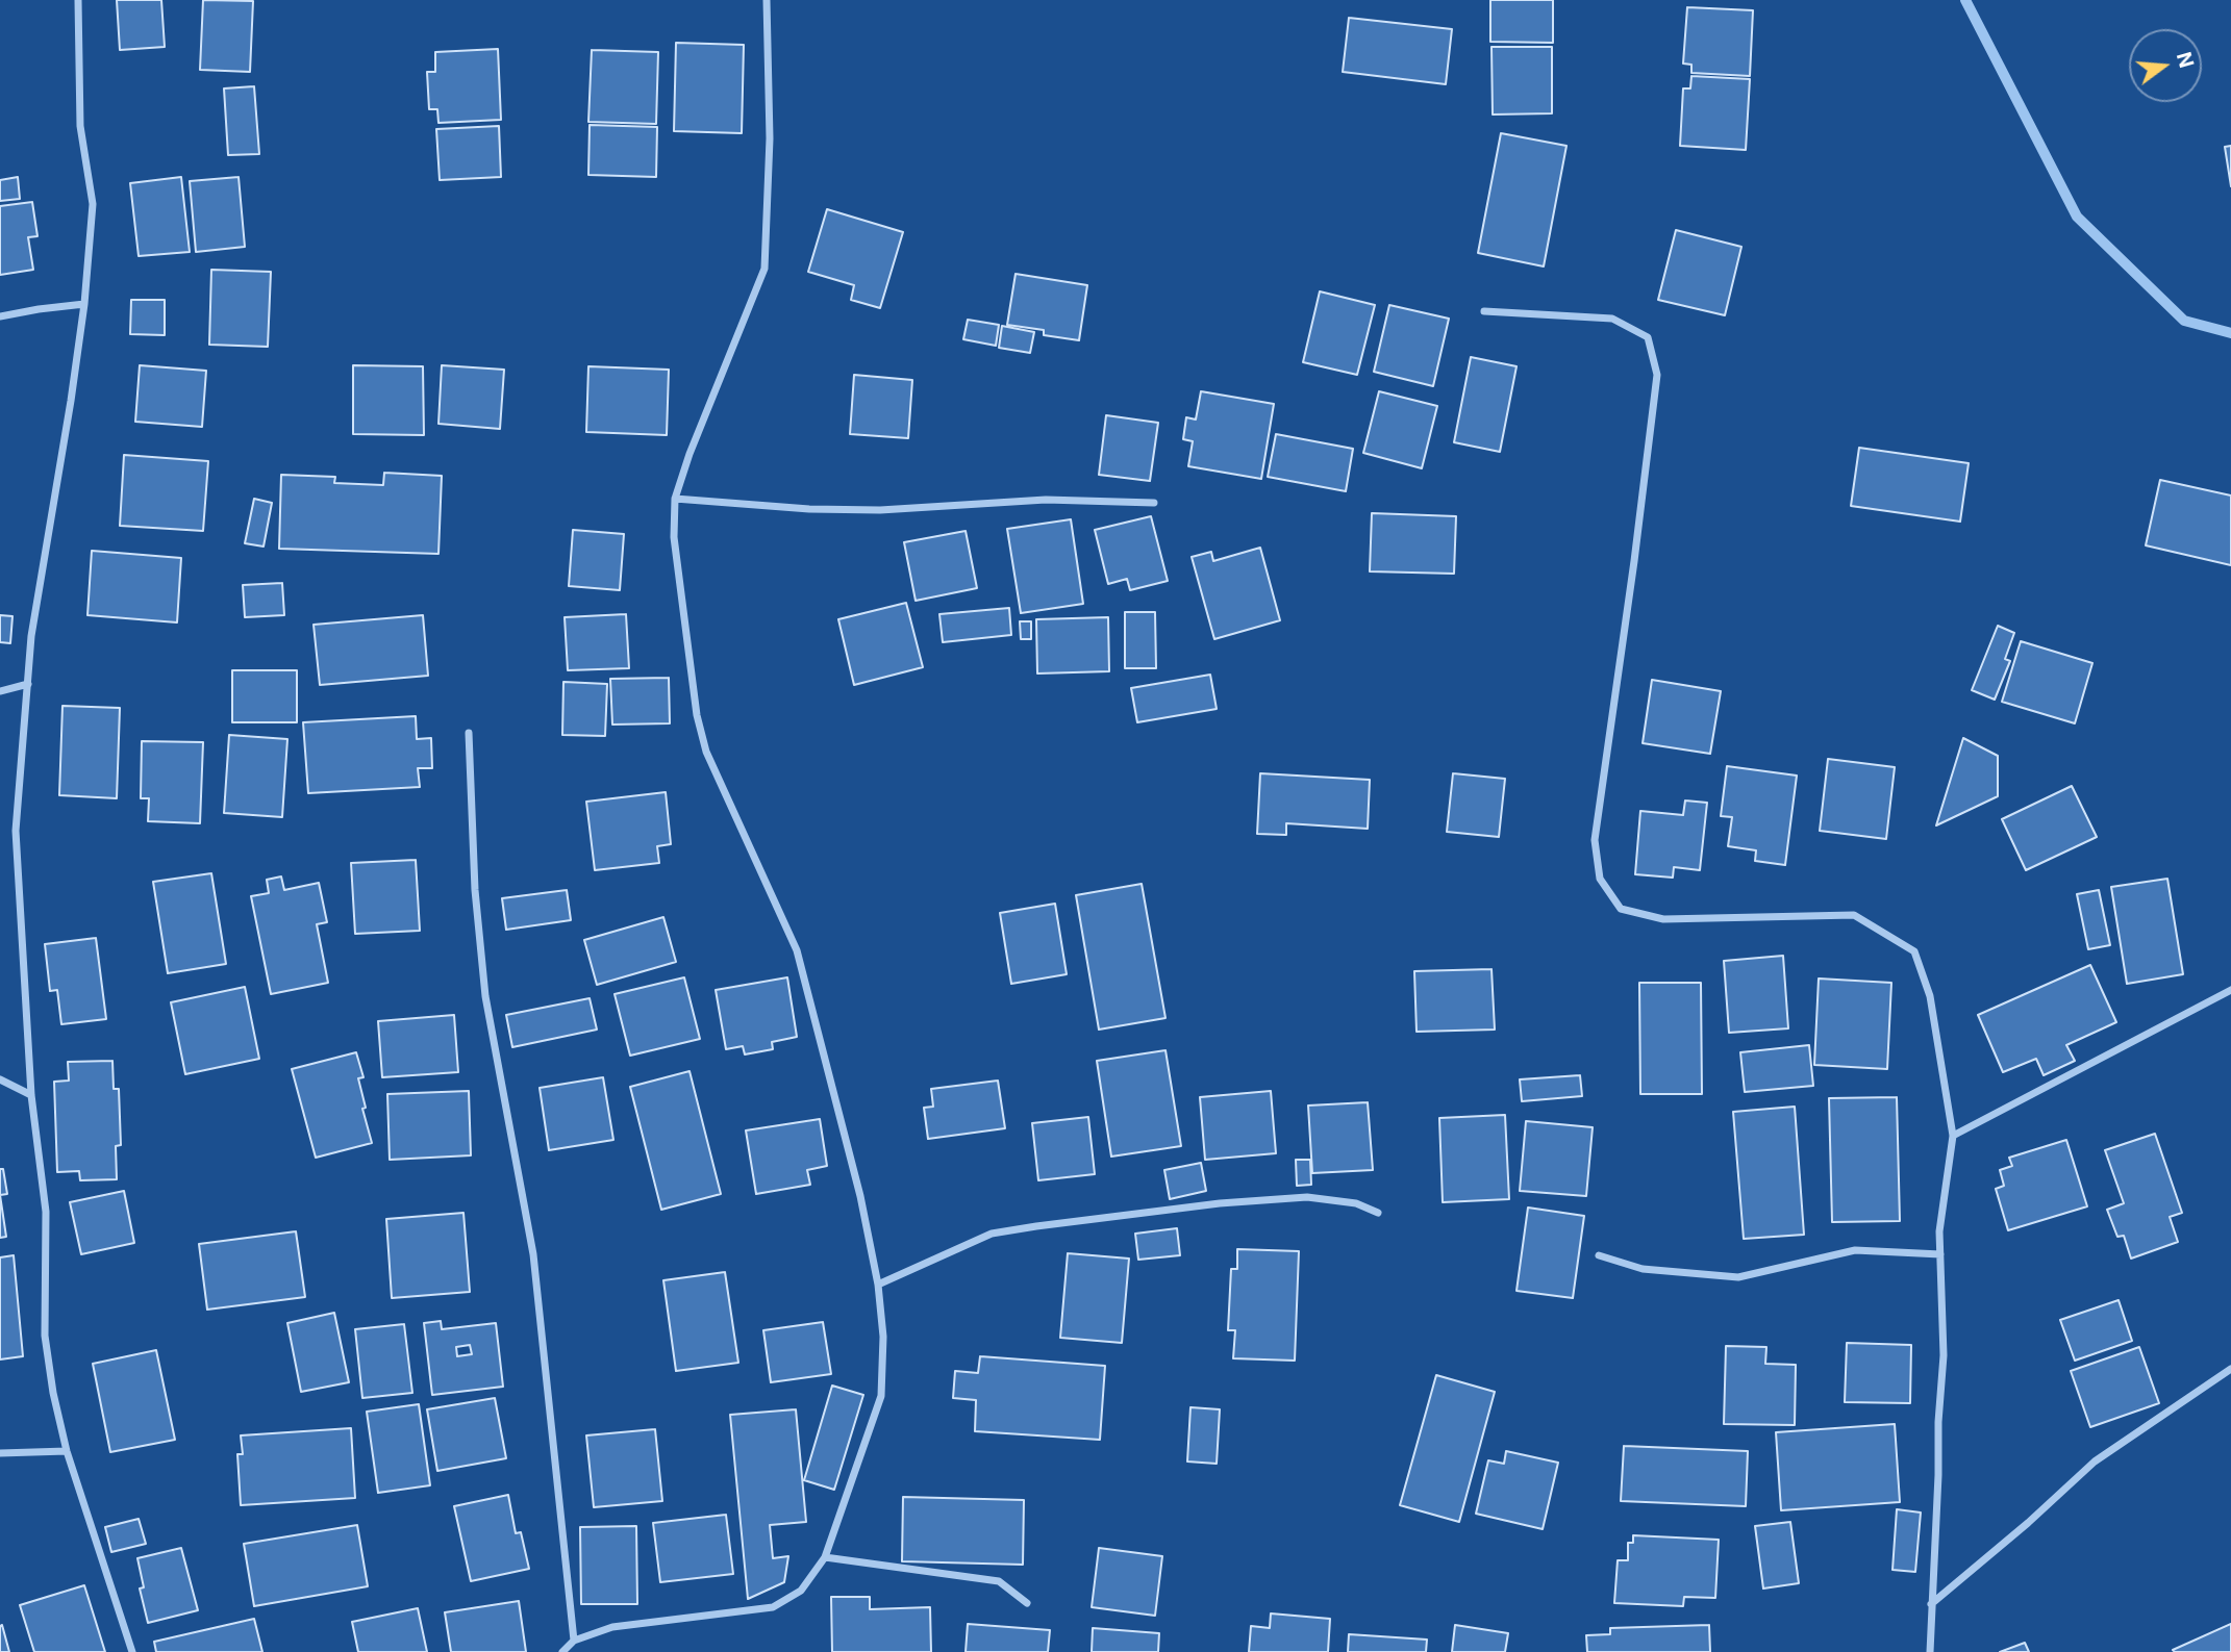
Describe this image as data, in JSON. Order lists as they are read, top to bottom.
{
  "north": "right"
}
